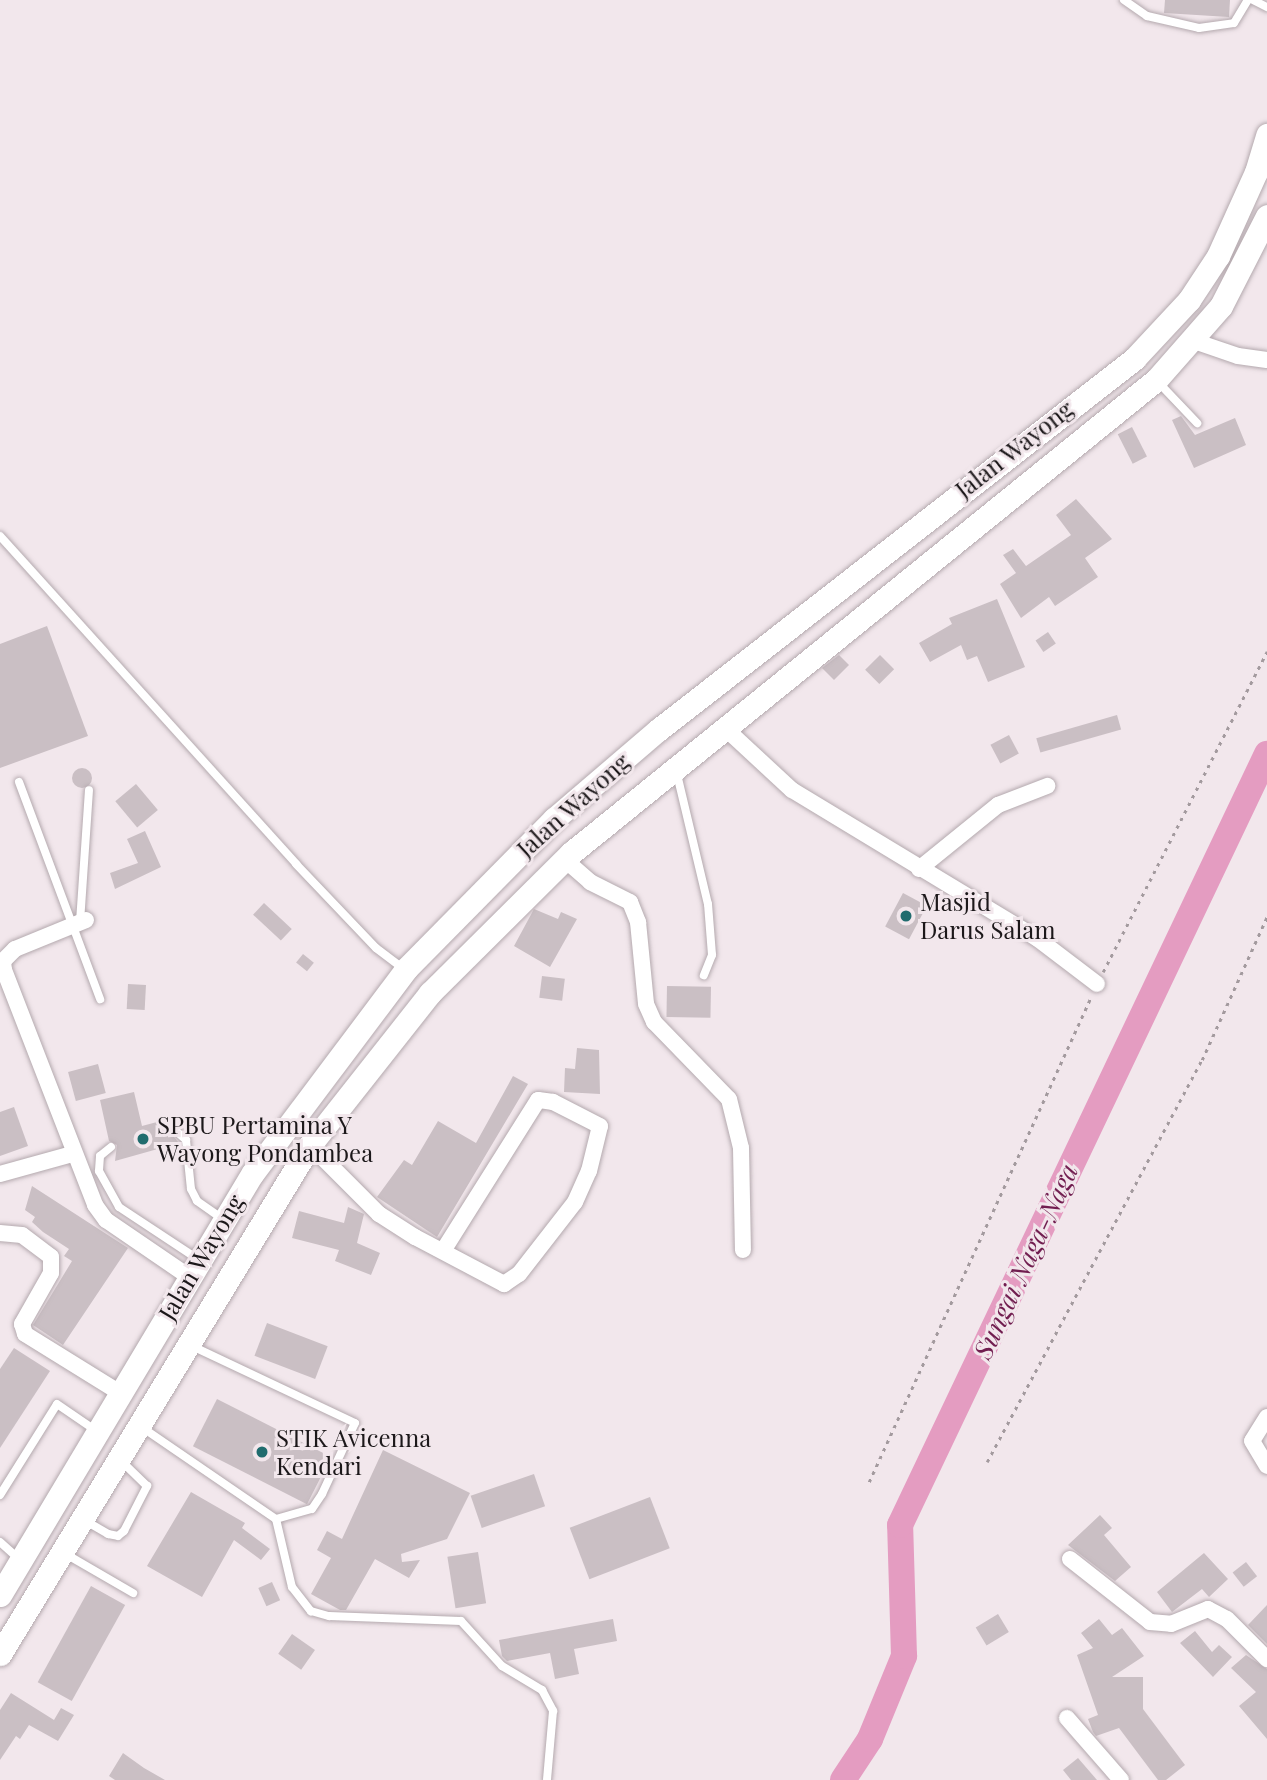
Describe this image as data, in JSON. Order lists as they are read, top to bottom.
{
  "streets": {
    "main road": ["Jalan Wayong"]
  },
  "water": ["Sungai Naga-Naga"],
  "places": ["Masjid Darus Salam", "SPBU Pertamina Y Wayong Pondambea", "STIK Avicenna Kendari"]
}
